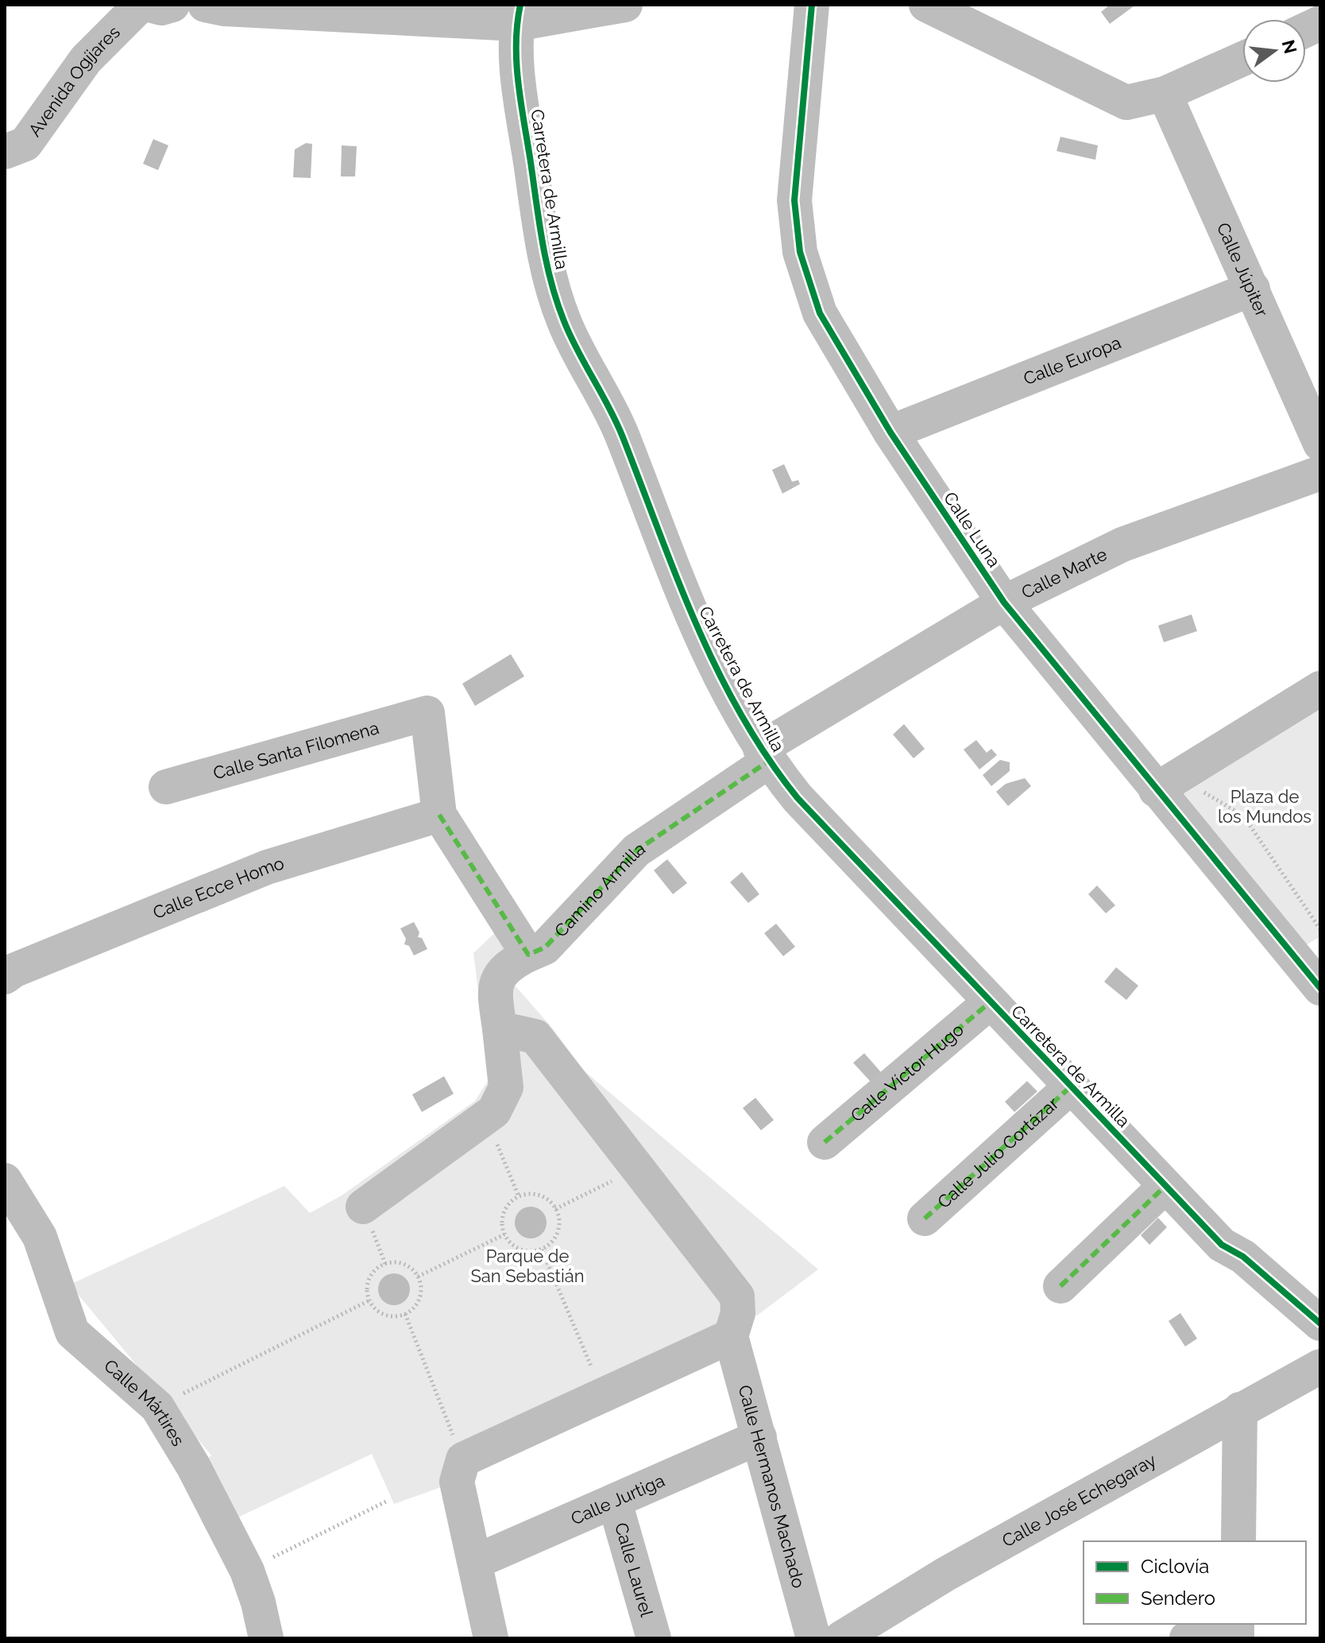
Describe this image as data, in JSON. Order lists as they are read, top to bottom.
{
  "streets": {
    "street": [
      "Avenida Ogíjares",
      "Carretera de Armilla",
      "Calle Júpiter",
      "Calle Europa",
      "Calle Luna",
      "Calle Marte",
      "Calle Santa Filomena",
      "Calle Ecce Homo",
      "Camino Armilla",
      "Calle Víctor Hugo",
      "Calle Julio Cortázar",
      "Calle Mártires",
      "Calle Hermanos Machado",
      "Calle José Echegaray",
      "Calle Jurtiga",
      "Calle Laurel"
    ]
  },
  "crossings": [
    ["Carretera de Armilla", "Calle Marte"],
    ["Carretera de Armilla", "Camino Armilla"],
    ["Carretera de Armilla", "Calle Víctor Hugo"],
    ["Carretera de Armilla", "Calle Julio Cortázar"],
    ["Carretera de Armilla", "Calle José Echegaray"],
    ["Calle Júpiter", "Calle Europa"],
    ["Calle Europa", "Calle Luna"],
    ["Calle Luna", "Calle Marte"],
    ["Calle Marte", "Camino Armilla"],
    ["Calle Santa Filomena", "Calle Ecce Homo"],
    ["Camino Armilla", "Calle Hermanos Machado"],
    ["Calle Hermanos Machado", "Calle Jurtiga"],
    ["Calle Jurtiga", "Calle Laurel"]
  ],
  "parks": ["Plaza de los Mundos", "Parque de San Sebastián"],
  "legend": ["Ciclovía", "Sendero"],
  "north": "right"
}
